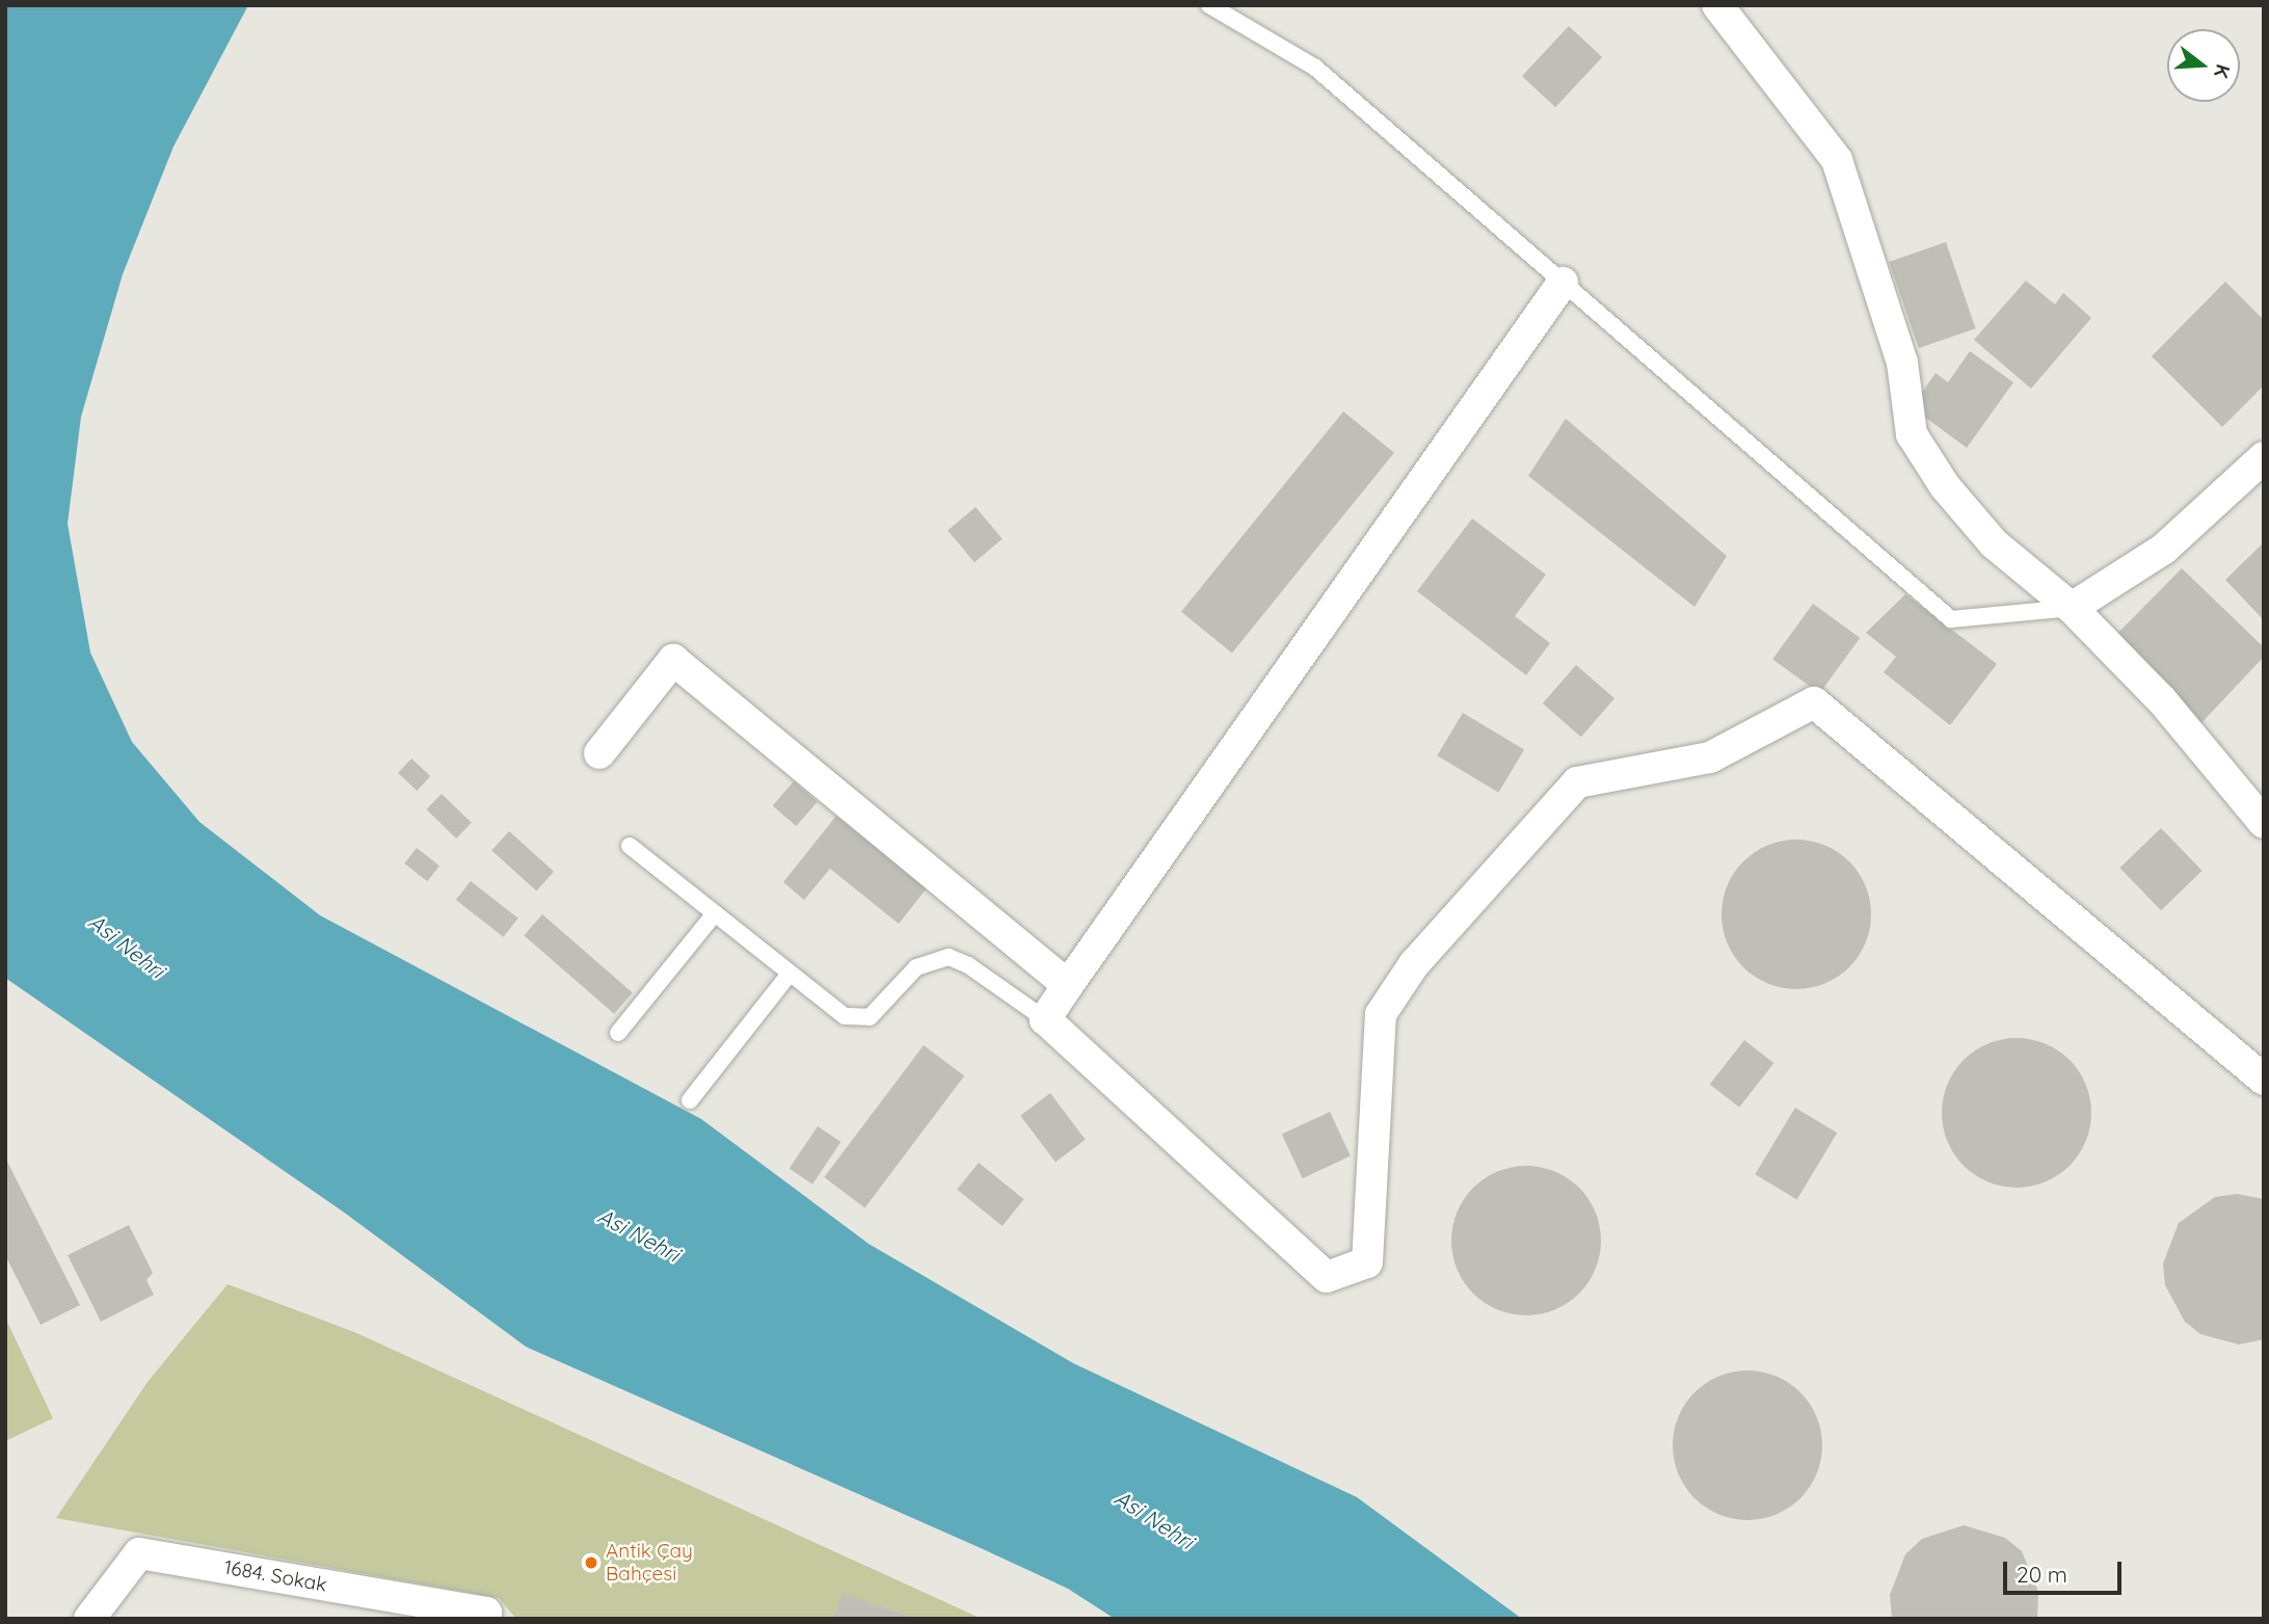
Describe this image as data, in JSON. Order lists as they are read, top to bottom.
{
  "streets": {
    "street": ["1684. Sokak"]
  },
  "water": ["Asi Nehri"],
  "places": ["Antik Çay Bahçesi"],
  "scale_bar": "20 m",
  "north": "right"
}
